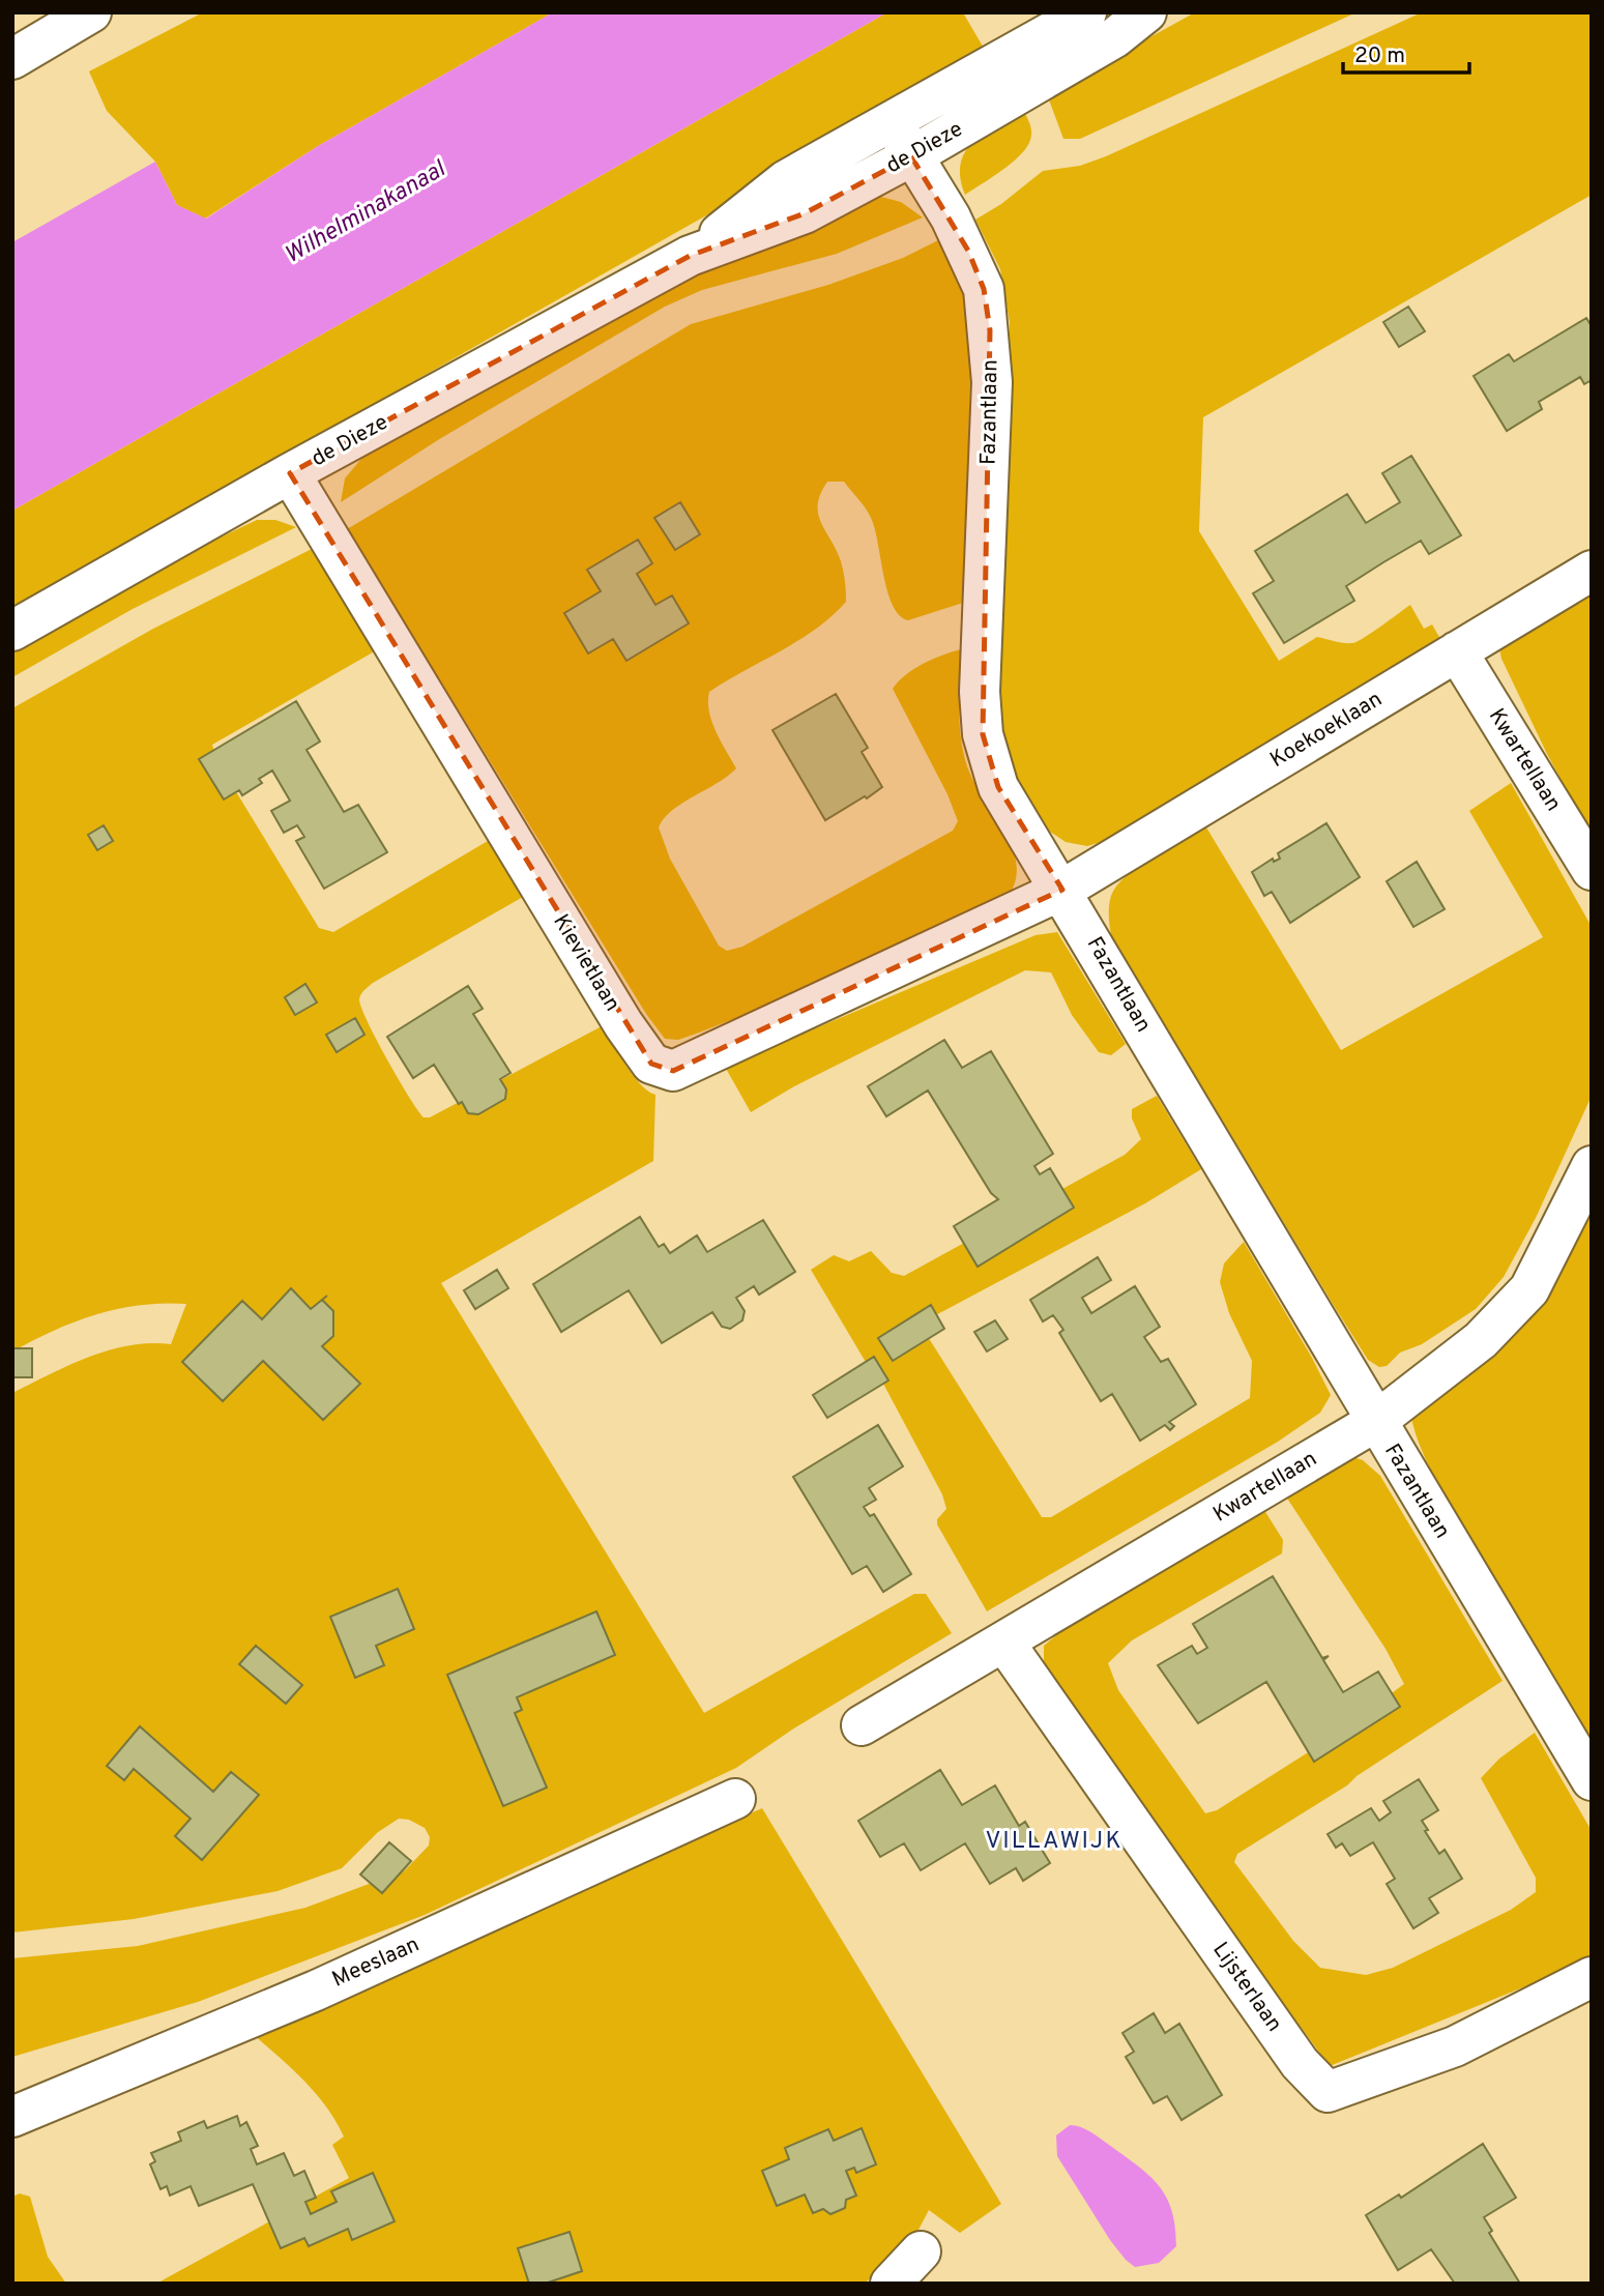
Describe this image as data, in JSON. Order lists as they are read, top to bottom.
{
  "streets": {
    "street": [
      "de Dieze",
      "Fazantlaan",
      "Koekoeklaan",
      "Kwartellaan",
      "Kievietlaan",
      "Meeslaan",
      "Lijsterlaan"
    ]
  },
  "crossings": [
    ["de Dieze", "Fazantlaan"],
    ["de Dieze", "Kievietlaan"],
    ["Fazantlaan", "Koekoeklaan"],
    ["Fazantlaan", "Kwartellaan"],
    ["Fazantlaan", "Kievietlaan"],
    ["Koekoeklaan", "Kwartellaan"],
    ["Koekoeklaan", "Kievietlaan"],
    ["Kwartellaan", "Lijsterlaan"]
  ],
  "districts": ["VILLAWIJK"],
  "water": ["Wilhelminakanaal"],
  "scale_bar": "20 m"
}
